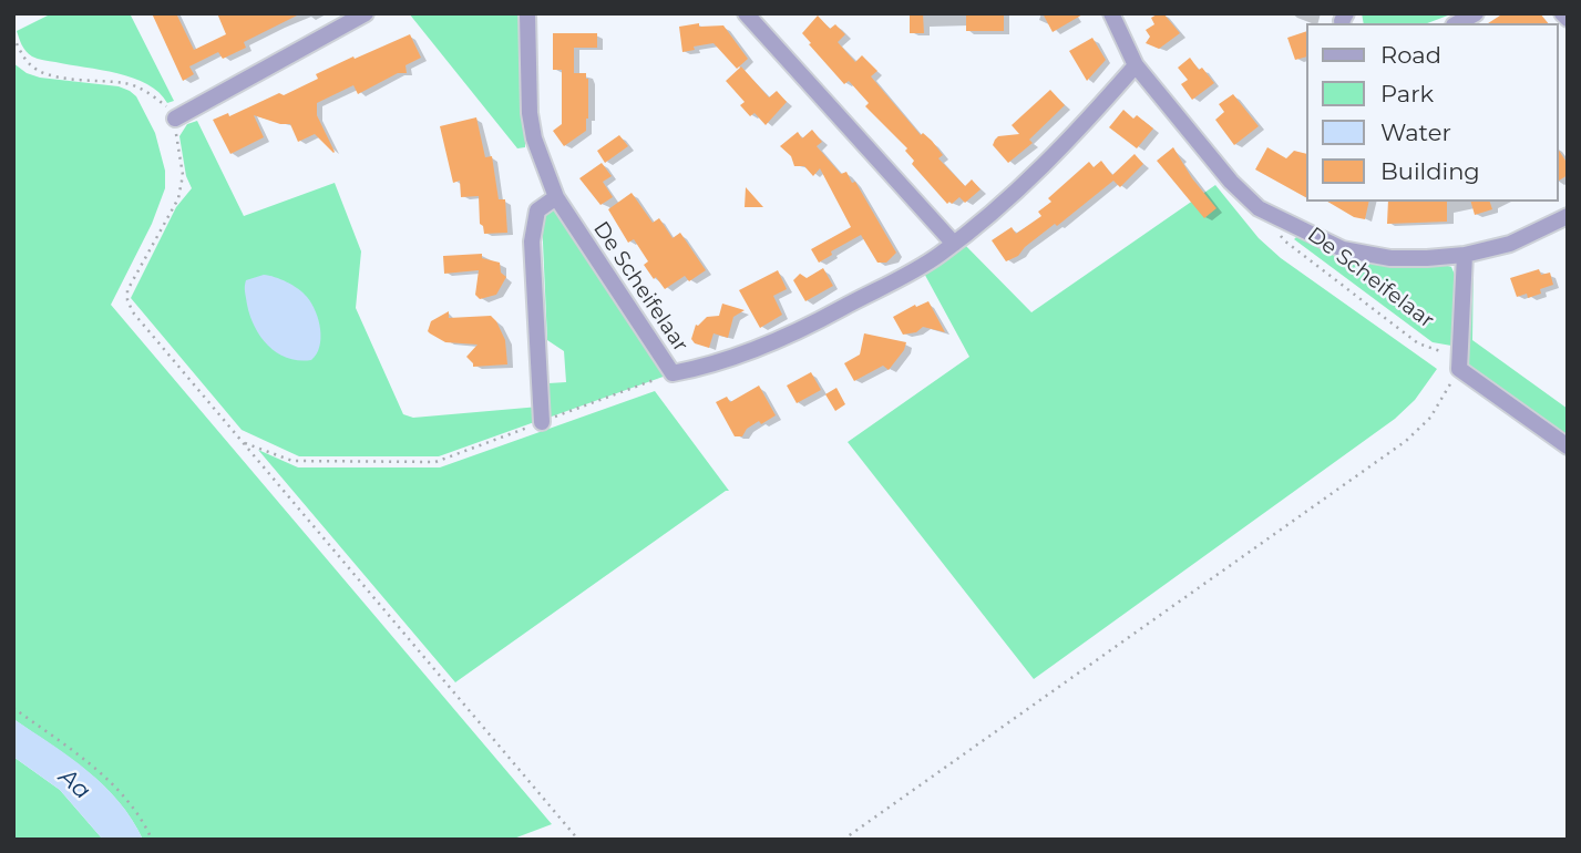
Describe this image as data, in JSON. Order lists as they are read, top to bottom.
{
  "streets": {
    "street": ["De Scheifelaar"]
  },
  "water": ["Aa"],
  "legend": [
    "Road",
    "Park",
    "Water",
    "Building"
  ]
}
